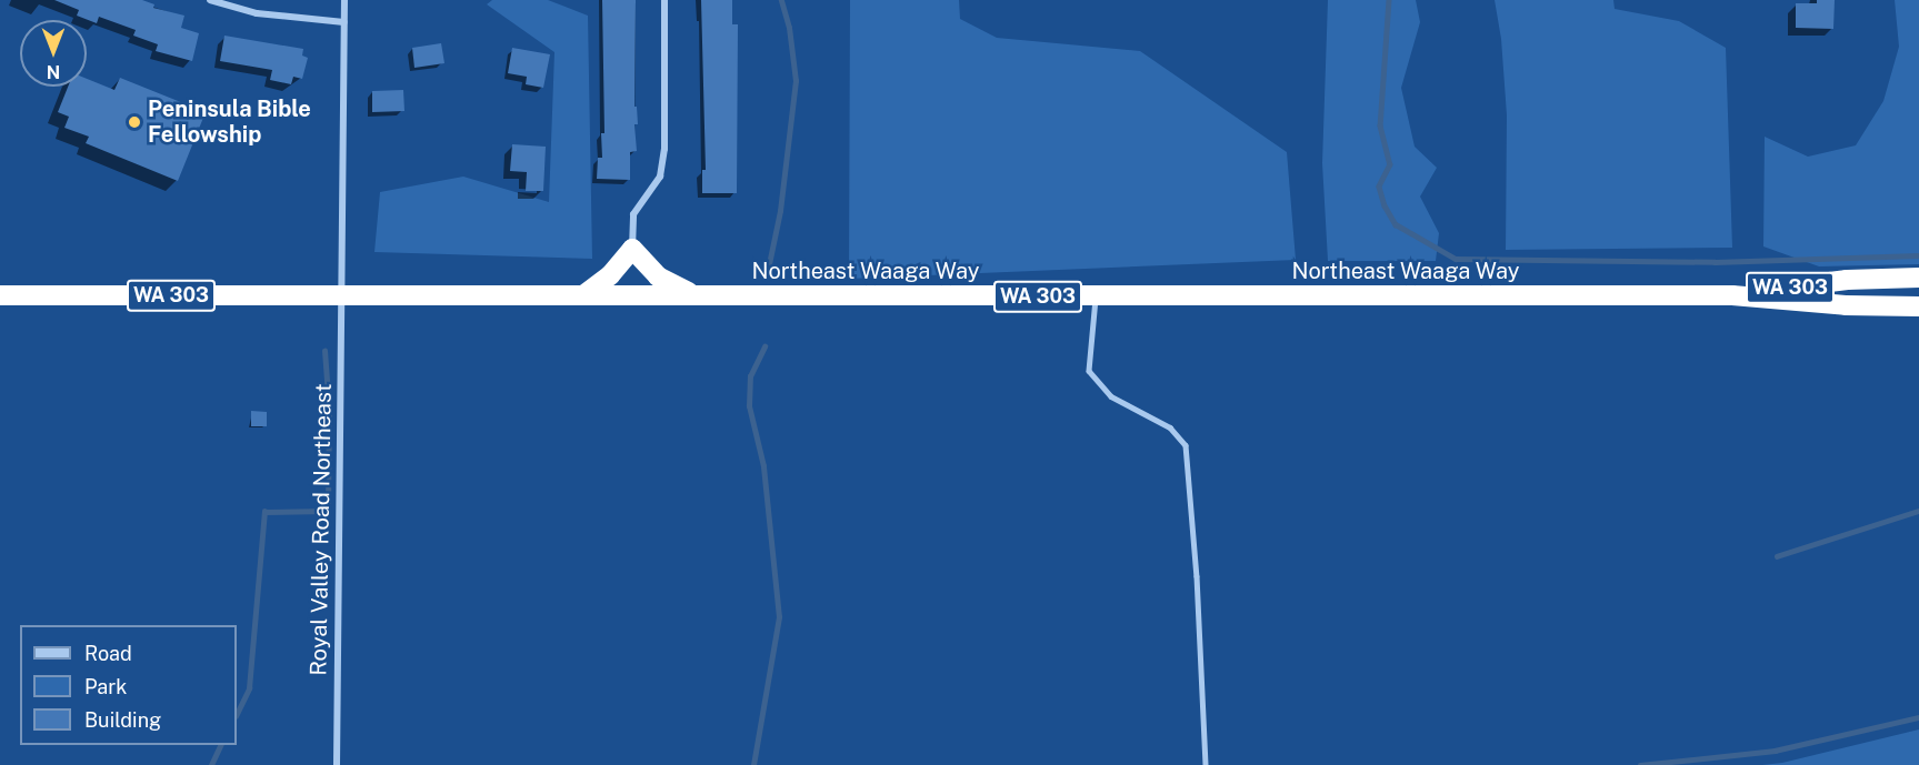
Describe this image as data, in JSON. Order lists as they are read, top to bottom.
{
  "streets": {
    "highway": ["Northeast Waaga Way", "WA 303"],
    "street": ["Royal Valley Road Northeast"]
  },
  "crossings": [
    ["Northeast Waaga Way", "WA 303"],
    ["Northeast Waaga Way", "Royal Valley Road Northeast"]
  ],
  "places": ["Peninsula Bible Fellowship"],
  "legend": ["Road", "Park", "Building"],
  "north": "bottom"
}
